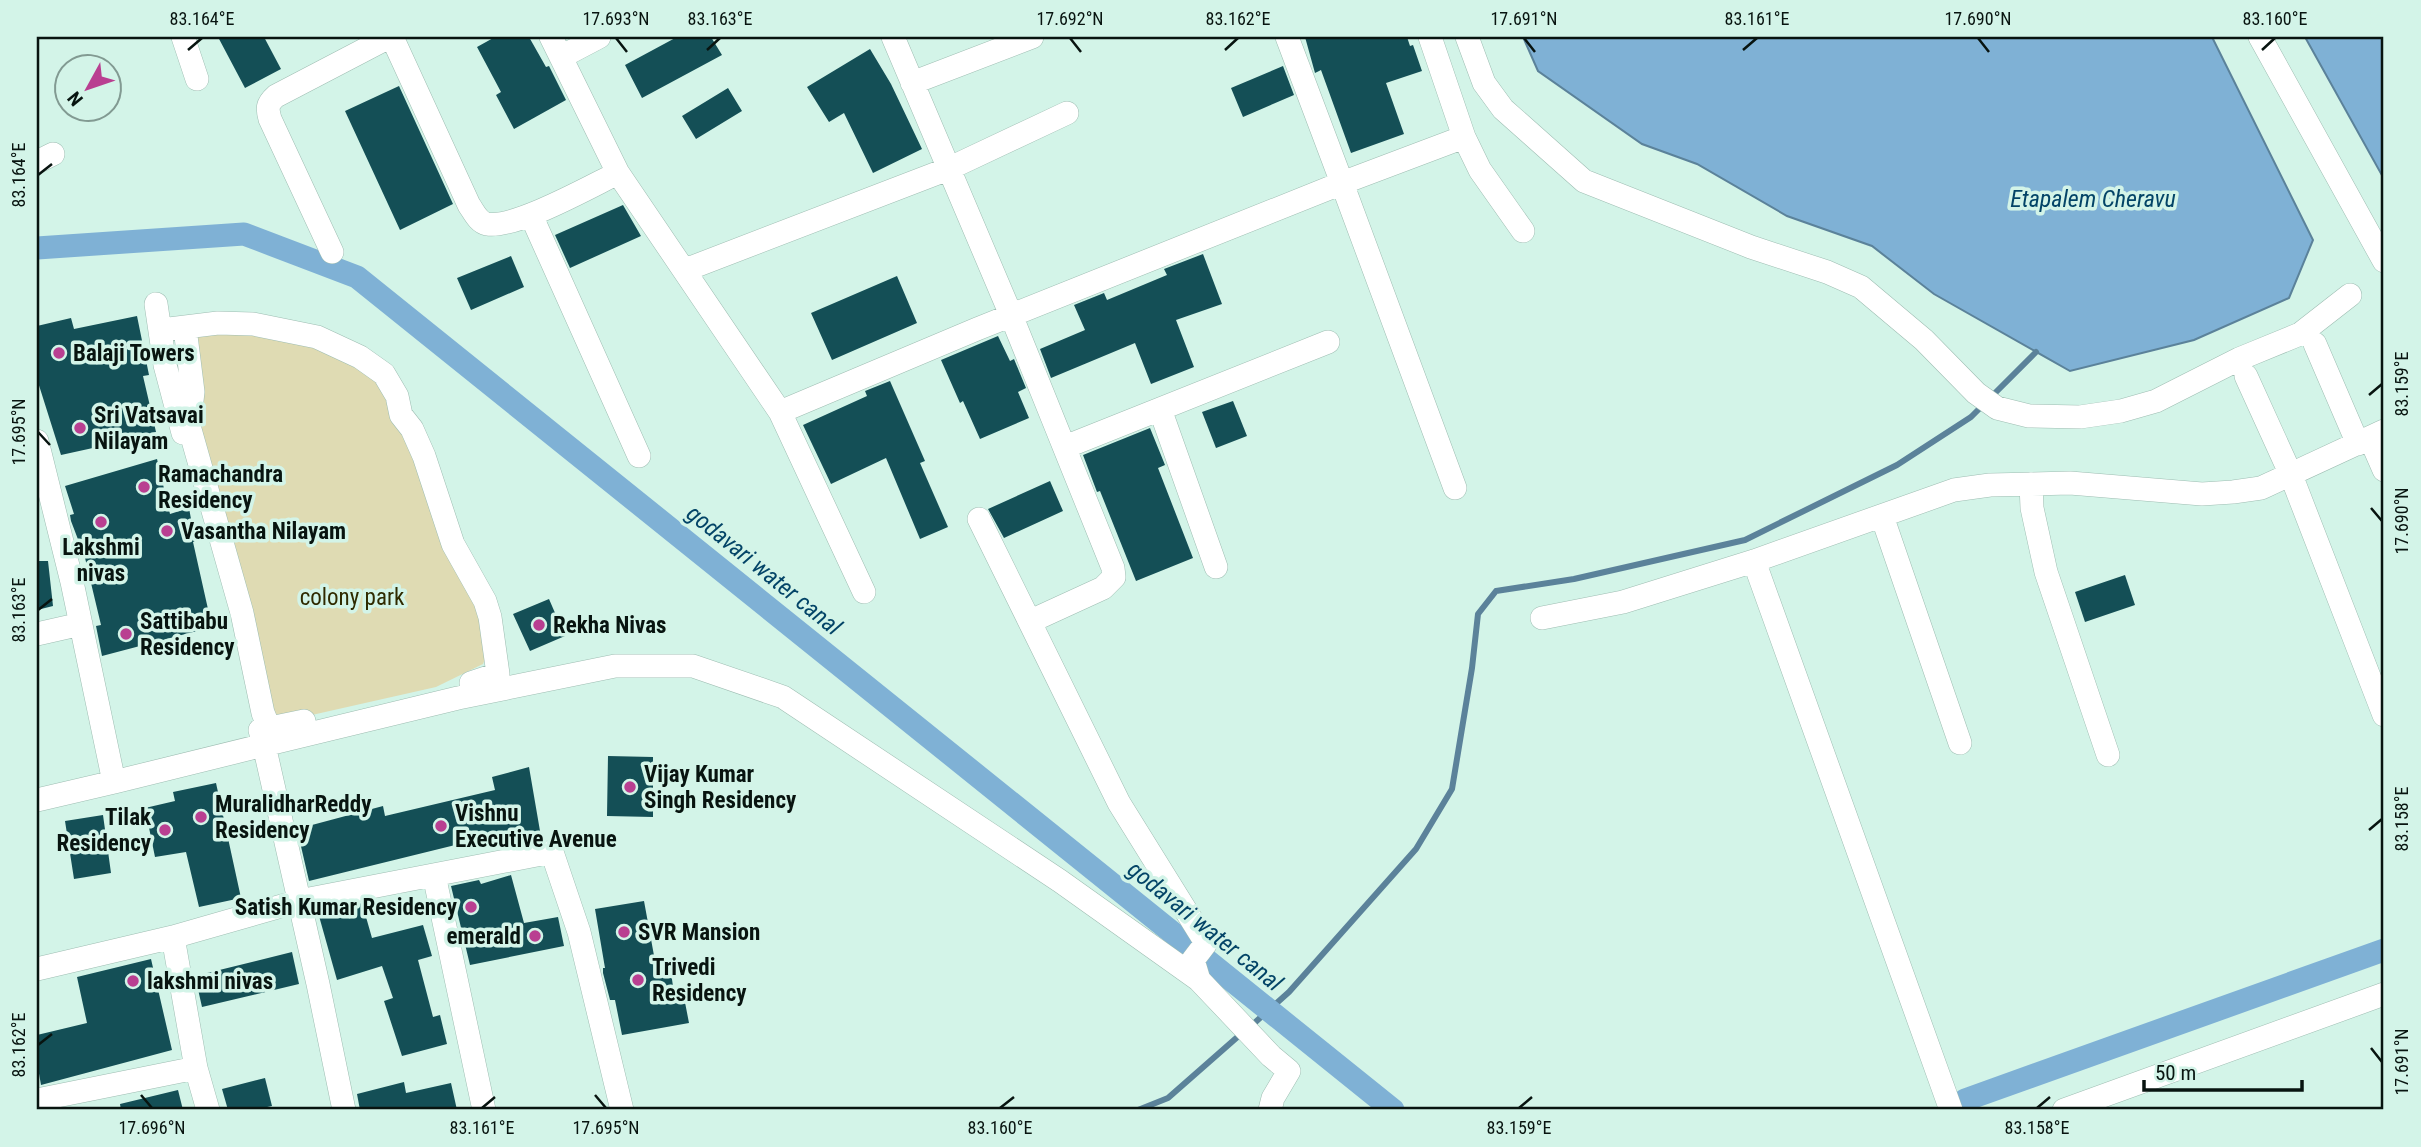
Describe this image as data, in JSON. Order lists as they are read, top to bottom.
{
  "water": ["Etapalem Cheravu", "godavari water canal"],
  "parks": ["colony park"],
  "places": [
    "Balaji Towers",
    "Sri Vatsavai Nilayam",
    "Ramachandra Residency",
    "Lakshmi nivas",
    "Vasantha Nilayam",
    "Rekha Nivas",
    "Sattibabu Residency",
    "Vijay Kumar Singh Residency",
    "MuralidharReddy Residency",
    "Vishnu Executive Avenue",
    "Tilak Residency",
    "Satish Kumar Residency",
    "SVR Mansion",
    "emerald",
    "Trivedi Residency",
    "lakshmi nivas"
  ],
  "scale_bar": "50 m",
  "north": "bottom left",
  "coordinates": [
    "83.164°E",
    "17.693°N",
    "83.163°E",
    "17.692°N",
    "83.162°E",
    "17.691°N",
    "83.161°E",
    "17.690°N",
    "83.160°E",
    "83.159°E",
    "17.695°N",
    "83.158°E",
    "17.696°N"
  ]
}
